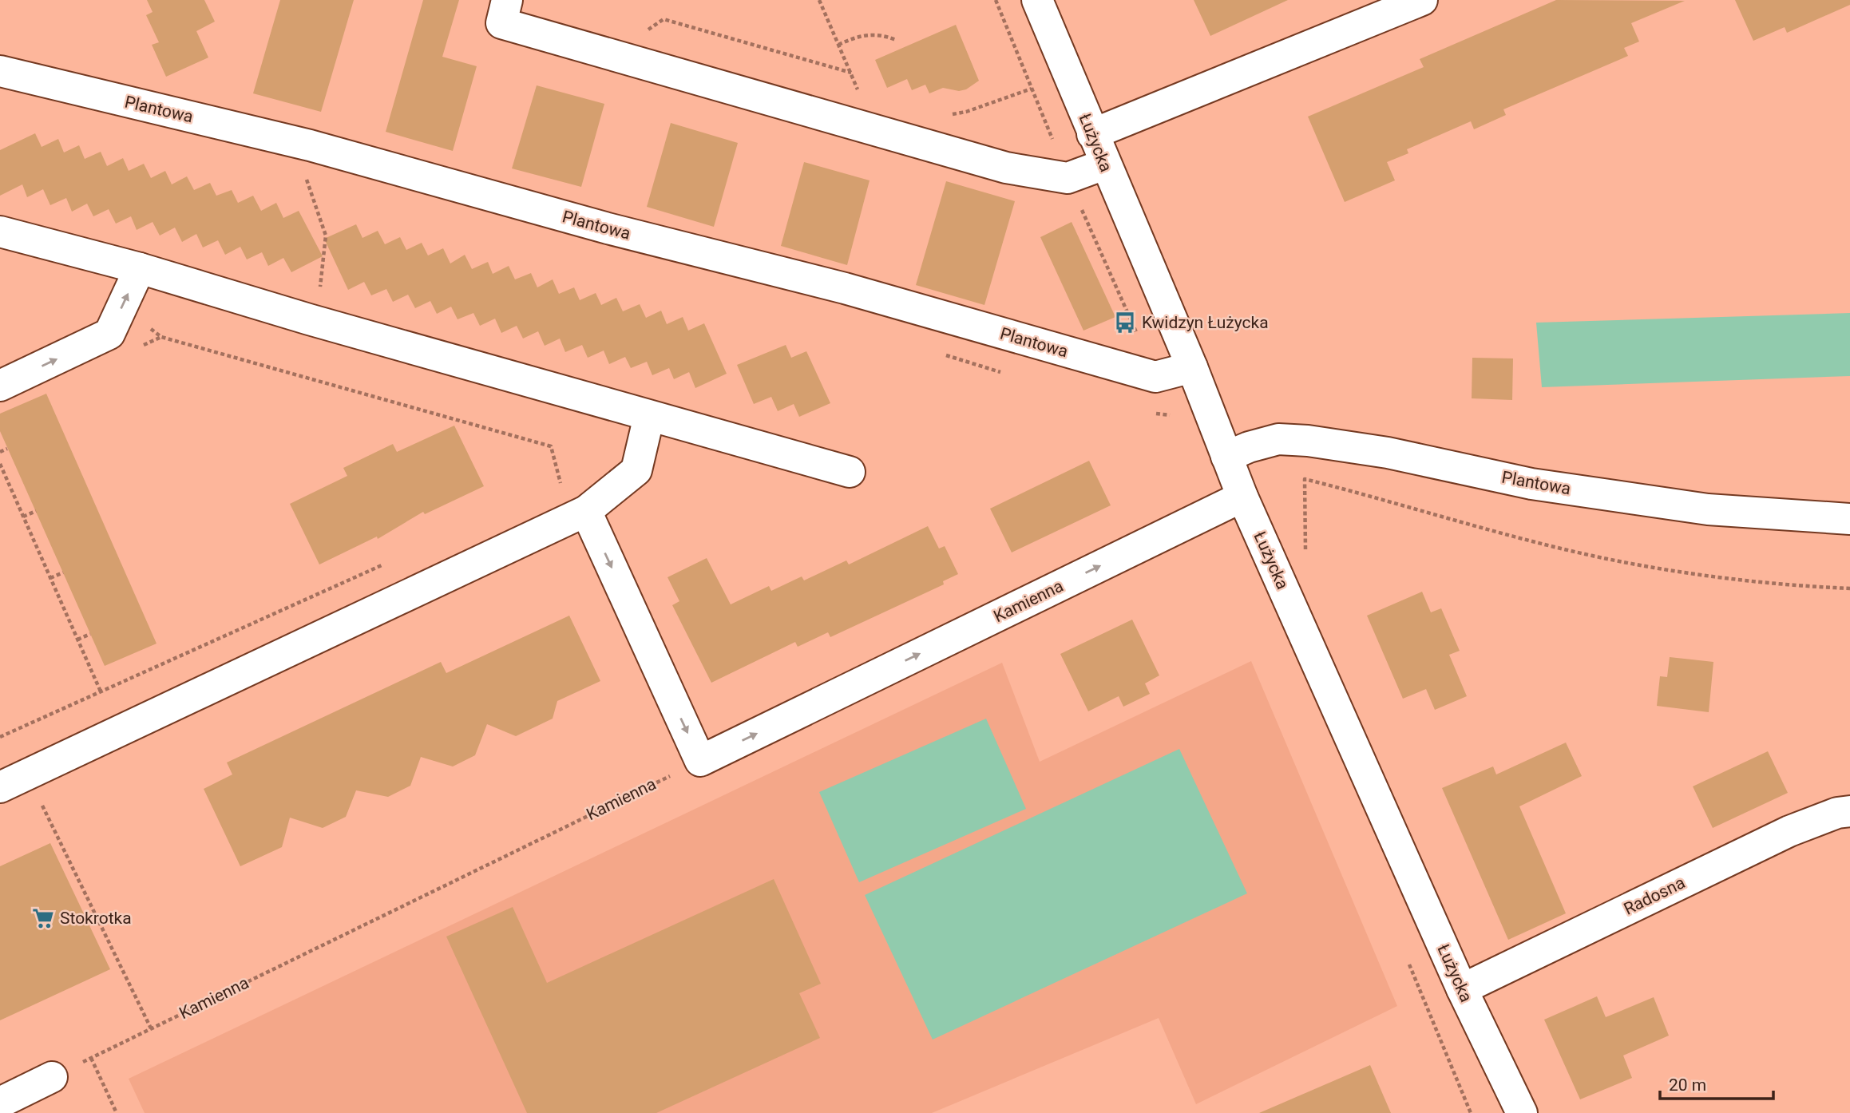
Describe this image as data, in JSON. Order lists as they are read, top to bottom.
{
  "streets": {
    "street": [
      "Plantowa",
      "Łużycka",
      "Kamienna",
      "Radosna"
    ]
  },
  "crossings": [
    ["Plantowa", "Łużycka"],
    ["Łużycka", "Kamienna"],
    ["Łużycka", "Radosna"]
  ],
  "one_way": ["Kamienna"],
  "places": {
    "bus stop": ["Kwidzyn Łużycka"],
    "supermarket": ["Stokrotka"]
  },
  "scale_bar": "20 m"
}
